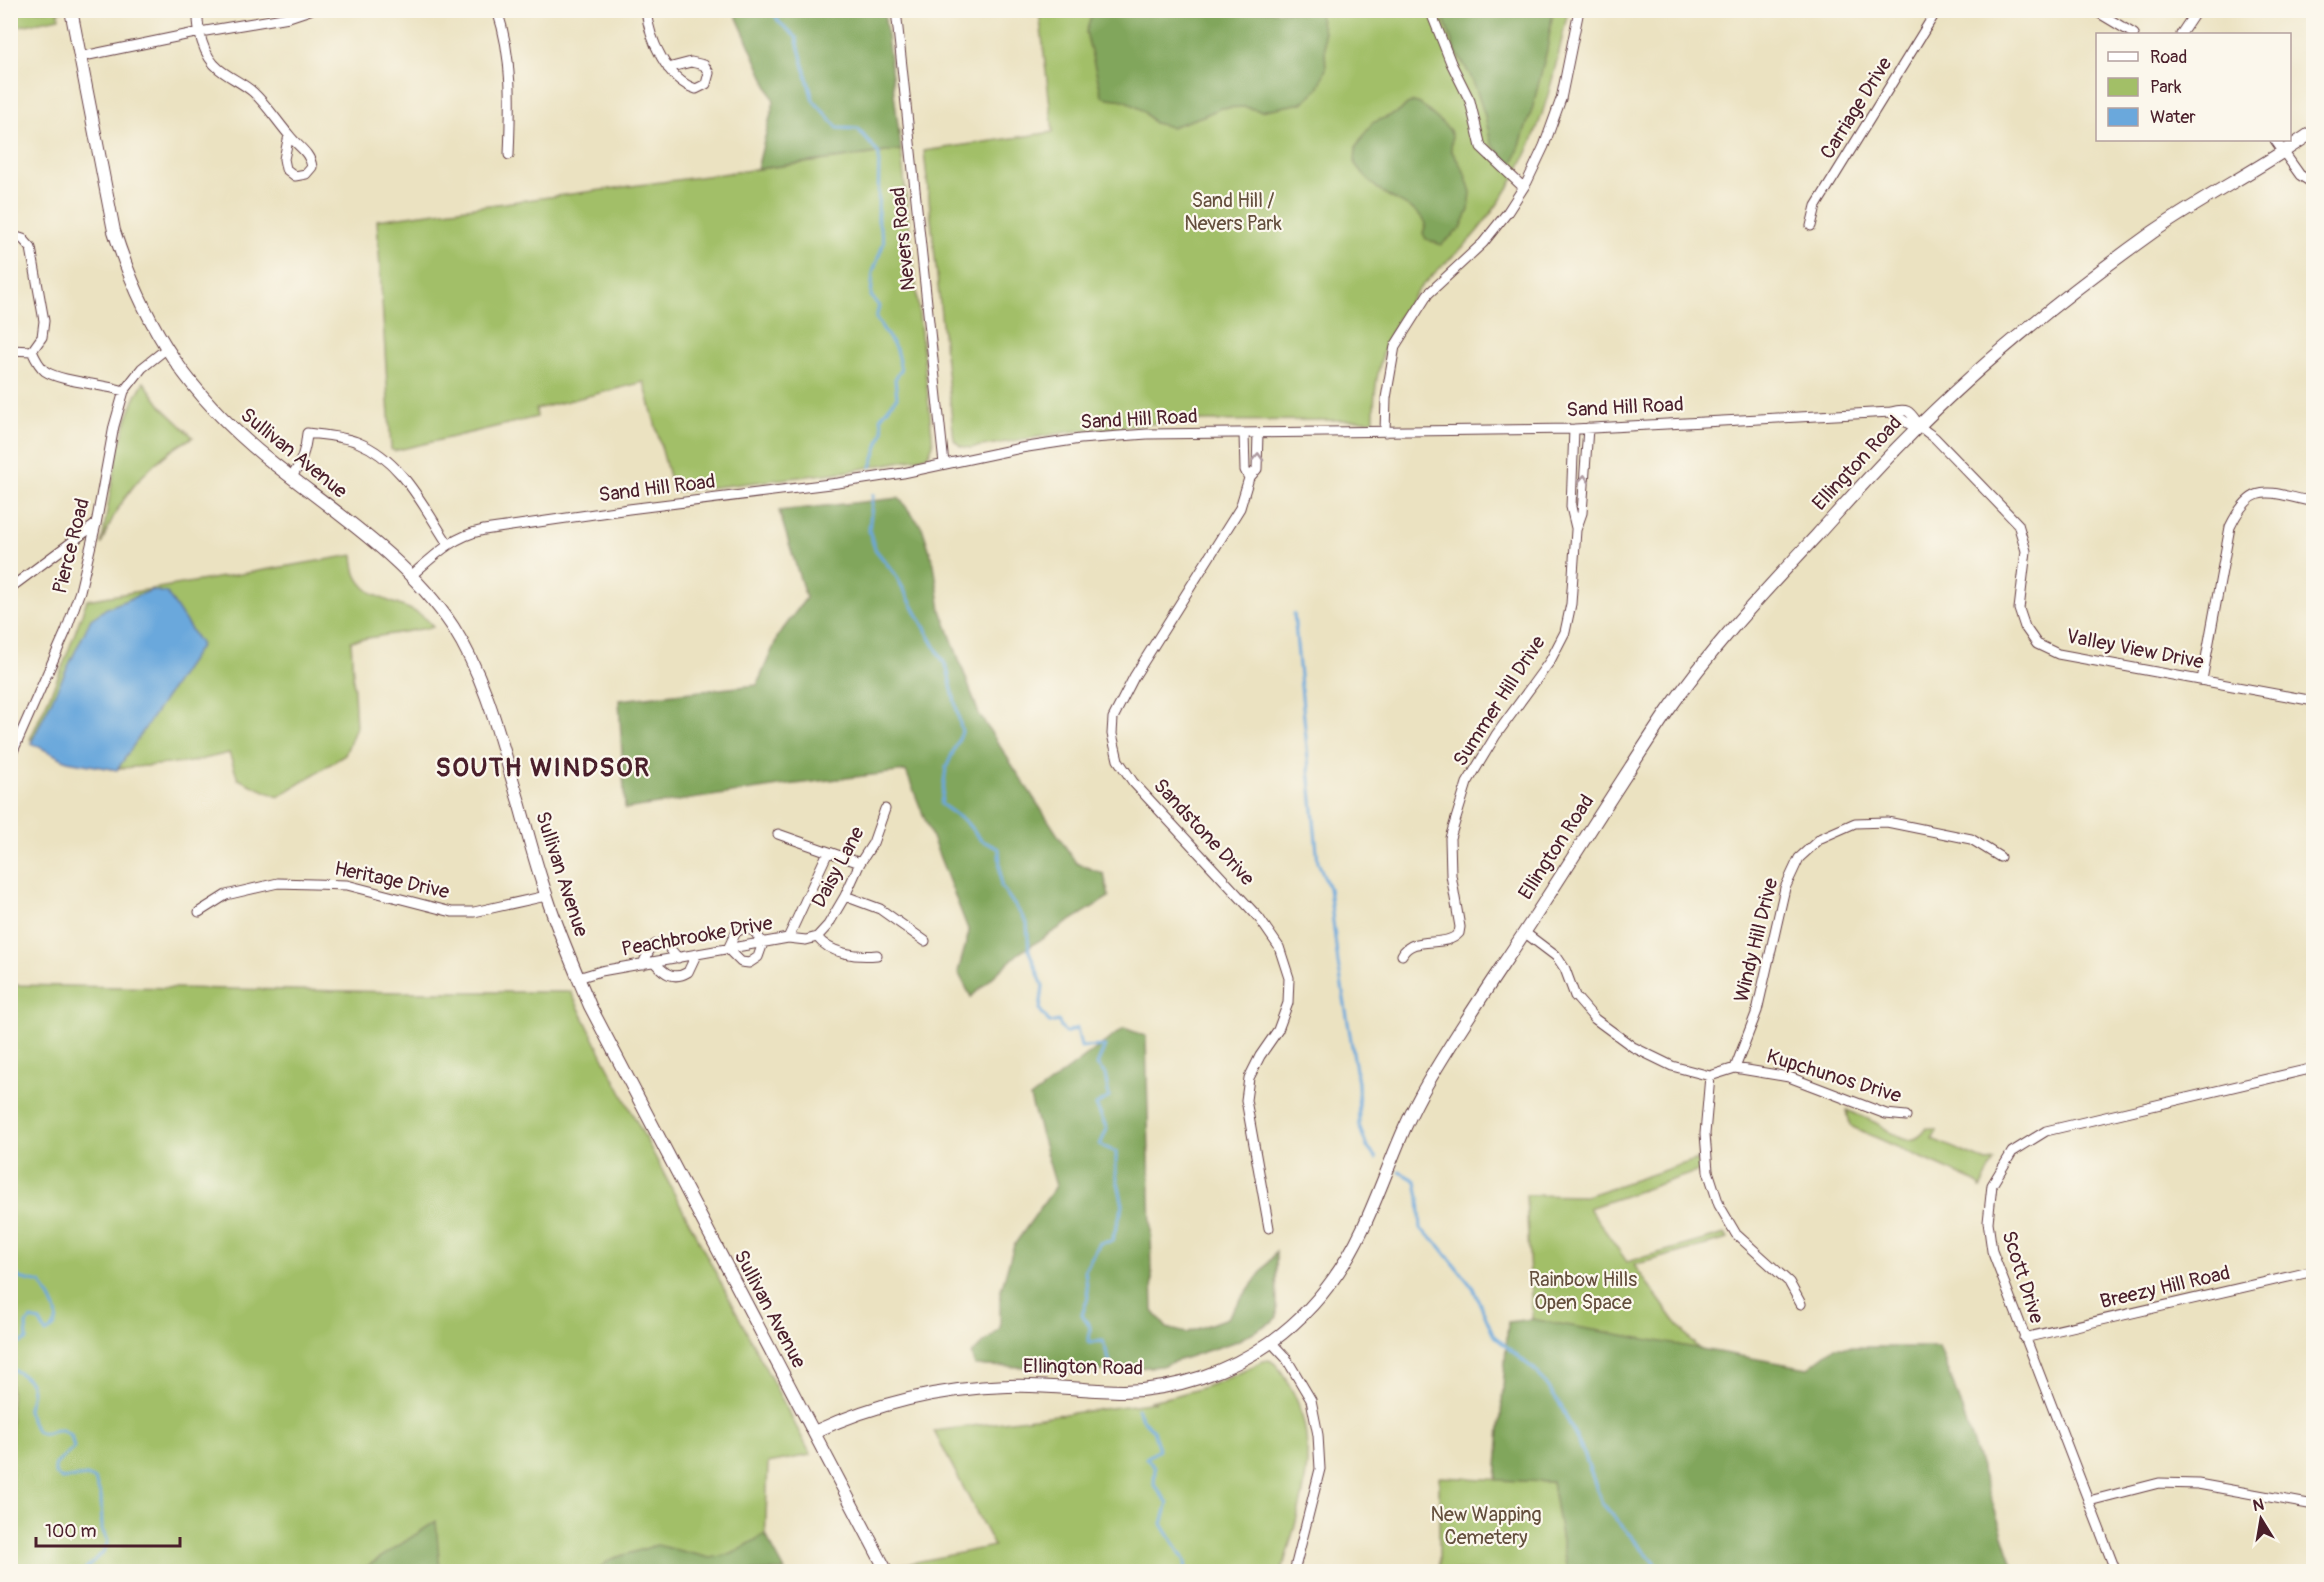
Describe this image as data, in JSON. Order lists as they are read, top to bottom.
{
  "streets": {
    "main road": ["Sullivan Avenue", "Ellington Road"],
    "street": [
      "Carriage Drive",
      "Nevers Road",
      "Sand Hill Road",
      "Pierce Road",
      "Valley View Drive",
      "Summer Hill Drive",
      "Sandstone Drive",
      "Daisy Lane",
      "Heritage Drive",
      "Peachbrooke Drive",
      "Windy Hill Drive",
      "Kupchunos Drive",
      "Scott Drive",
      "Breezy Hill Road"
    ]
  },
  "crossings": [
    ["Nevers Road", "Sand Hill Road"],
    ["Sand Hill Road", "Sullivan Avenue"],
    ["Sand Hill Road", "Ellington Road"],
    ["Sand Hill Road", "Valley View Drive"],
    ["Sand Hill Road", "Summer Hill Drive"],
    ["Sand Hill Road", "Sandstone Drive"],
    ["Sullivan Avenue", "Ellington Road"],
    ["Sullivan Avenue", "Pierce Road"],
    ["Sullivan Avenue", "Heritage Drive"],
    ["Sullivan Avenue", "Peachbrooke Drive"],
    ["Ellington Road", "Valley View Drive"],
    ["Daisy Lane", "Peachbrooke Drive"],
    ["Windy Hill Drive", "Kupchunos Drive"],
    ["Scott Drive", "Breezy Hill Road"]
  ],
  "districts": ["SOUTH WINDSOR"],
  "parks": ["Sand Hill / Nevers Park", "Rainbow Hills Open Space", "New Wapping Cemetery"],
  "legend": ["Road", "Park", "Water"],
  "scale_bar": "100 m",
  "north": "top"
}
